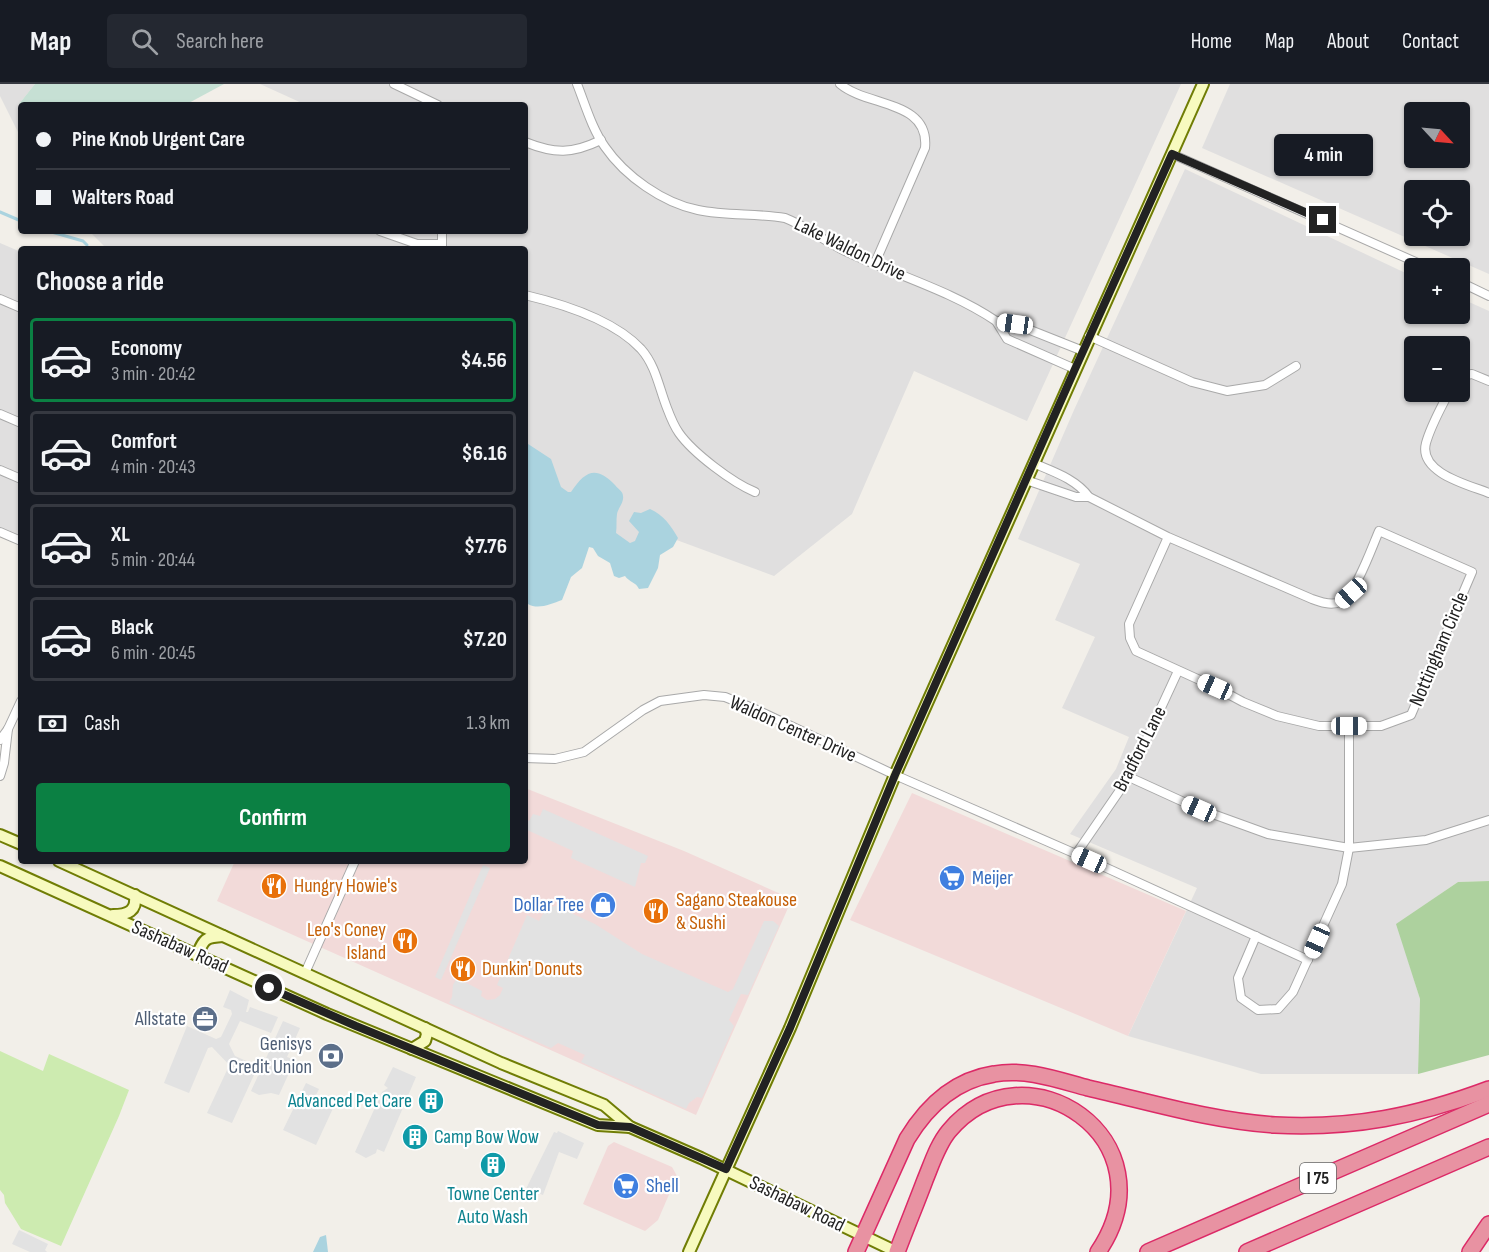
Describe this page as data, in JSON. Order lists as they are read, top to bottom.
{
  "streets": {
    "highway": ["I 75"],
    "main road": ["Sashabaw Road"],
    "street": [
      "Lake Waldon Drive",
      "Nottingham Circle",
      "Waldon Center Drive",
      "Bradford Lane"
    ]
  },
  "crossings": [
    ["Nottingham Circle", "Bradford Lane"],
    ["Waldon Center Drive", "Bradford Lane"]
  ],
  "places": {
    "supermarket": ["Meijer", "Shell"],
    "restaurant": [
      "Hungry Howie's",
      "Sagano Steakouse & Sushi",
      "Leo's Coney Island",
      "Dunkin' Donuts"
    ],
    "shop": ["Dollar Tree"],
    "office": ["Allstate"],
    "bank": ["Genisys Credit Union"],
    "building": ["Advanced Pet Care", "Camp Bow Wow", "Towne Center Auto Wash"]
  },
  "north": "bottom right",
  "page": {
    "header": "Map",
    "search": "Search here",
    "nav": [
      "Home",
      "Map",
      "About",
      "Contact"
    ],
    "map_buttons": ["+", "−"],
    "banner": ["Pine Knob Urgent Care", "Walters Road"],
    "bubble": "4 min",
    "heading": "Choose a ride",
    "list": [
      {
        "name": "Economy",
        "note": "3 min · 20:42",
        "value": "$4.56"
      },
      {
        "name": "Comfort",
        "note": "4 min · 20:43",
        "value": "$6.16"
      },
      {
        "name": "XL",
        "note": "5 min · 20:44",
        "value": "$7.76"
      },
      {
        "name": "Black",
        "note": "6 min · 20:45",
        "value": "$7.20"
      }
    ],
    "pay": ["Cash", "1.3 km"],
    "buttons": "Confirm"
  }
}
